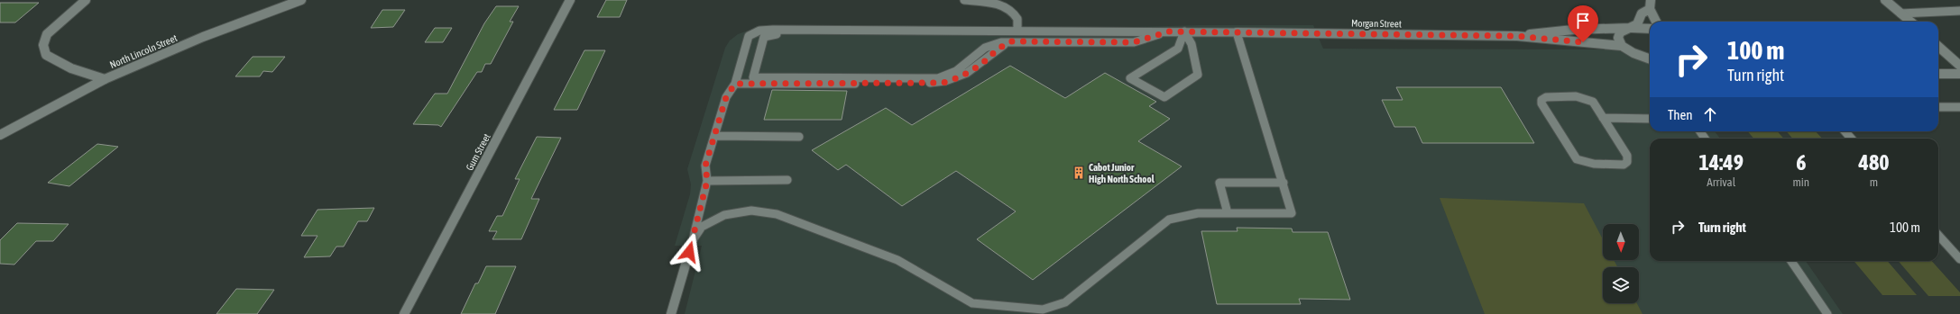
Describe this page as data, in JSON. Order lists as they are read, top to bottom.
{
  "streets": {
    "street": ["Morgan Street", "North Lincoln Street", "Gum Street"]
  },
  "places": {
    "building": ["Cabot Junior High North School"]
  },
  "north": "bottom",
  "page": {
    "turn": ["100 m", "Turn right"],
    "then": "Then",
    "eta": [
      "14:49",
      "Arrival",
      "6",
      "min",
      "480",
      "m"
    ],
    "list": [
      {
        "name": "Turn right",
        "value": "100 m"
      }
    ]
  }
}
